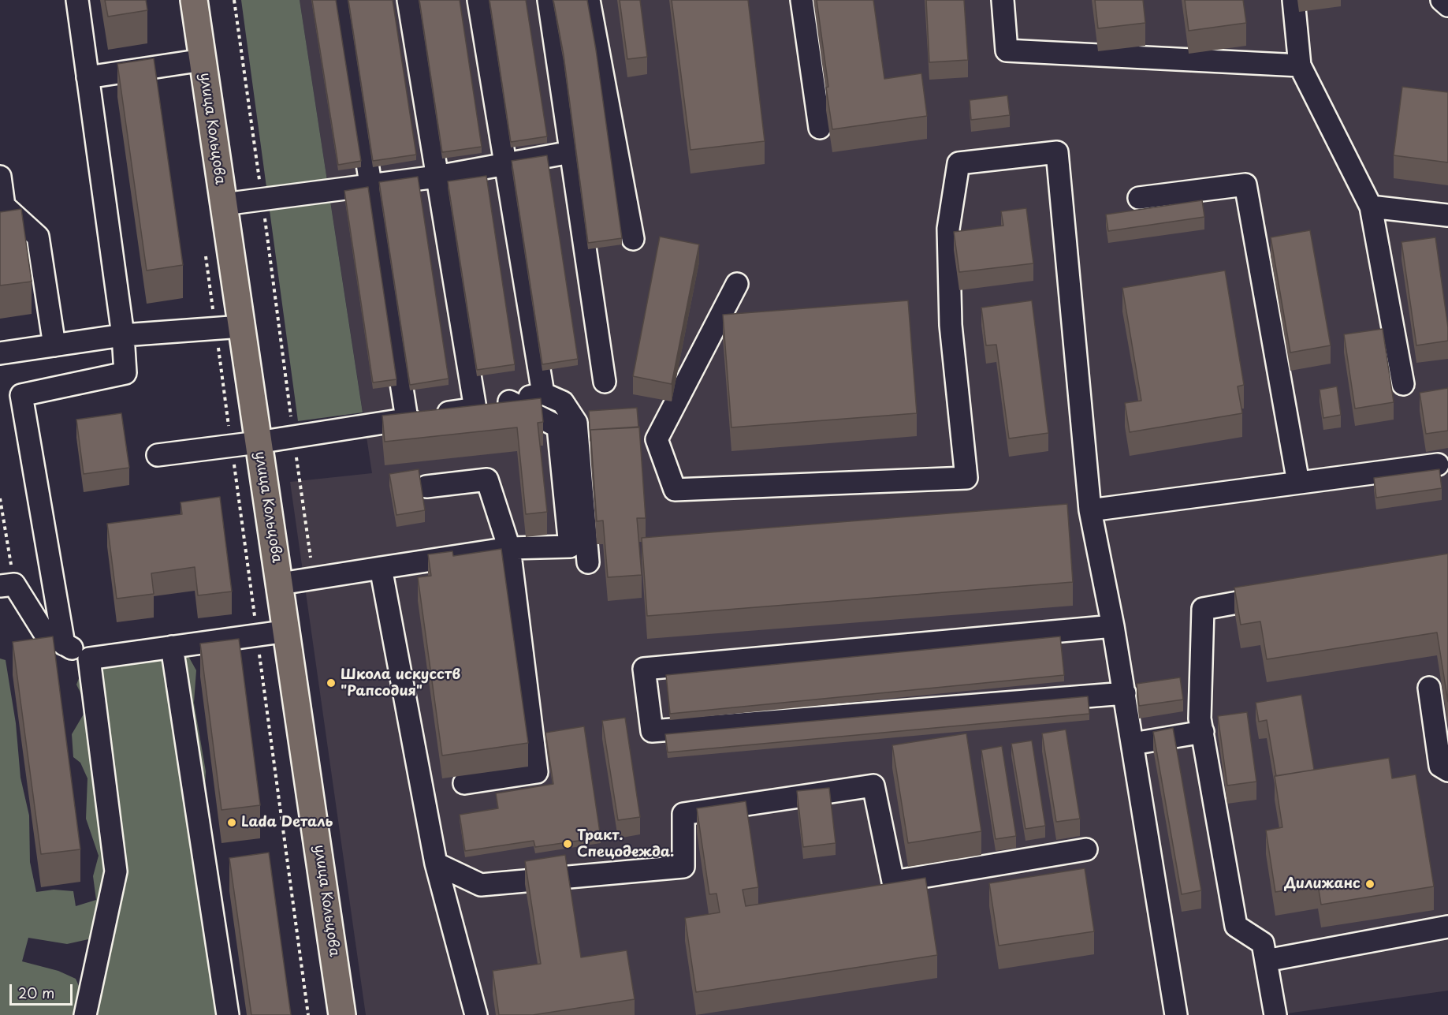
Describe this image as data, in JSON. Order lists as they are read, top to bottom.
{
  "streets": {
    "main road": ["улица Кольцова"]
  },
  "places": [
    "Школа искусств \"Рапсодия\"",
    "Lada Dеталь",
    "Тракт. Спецодежда.",
    "Дилижанс"
  ],
  "scale_bar": "20 m"
}
